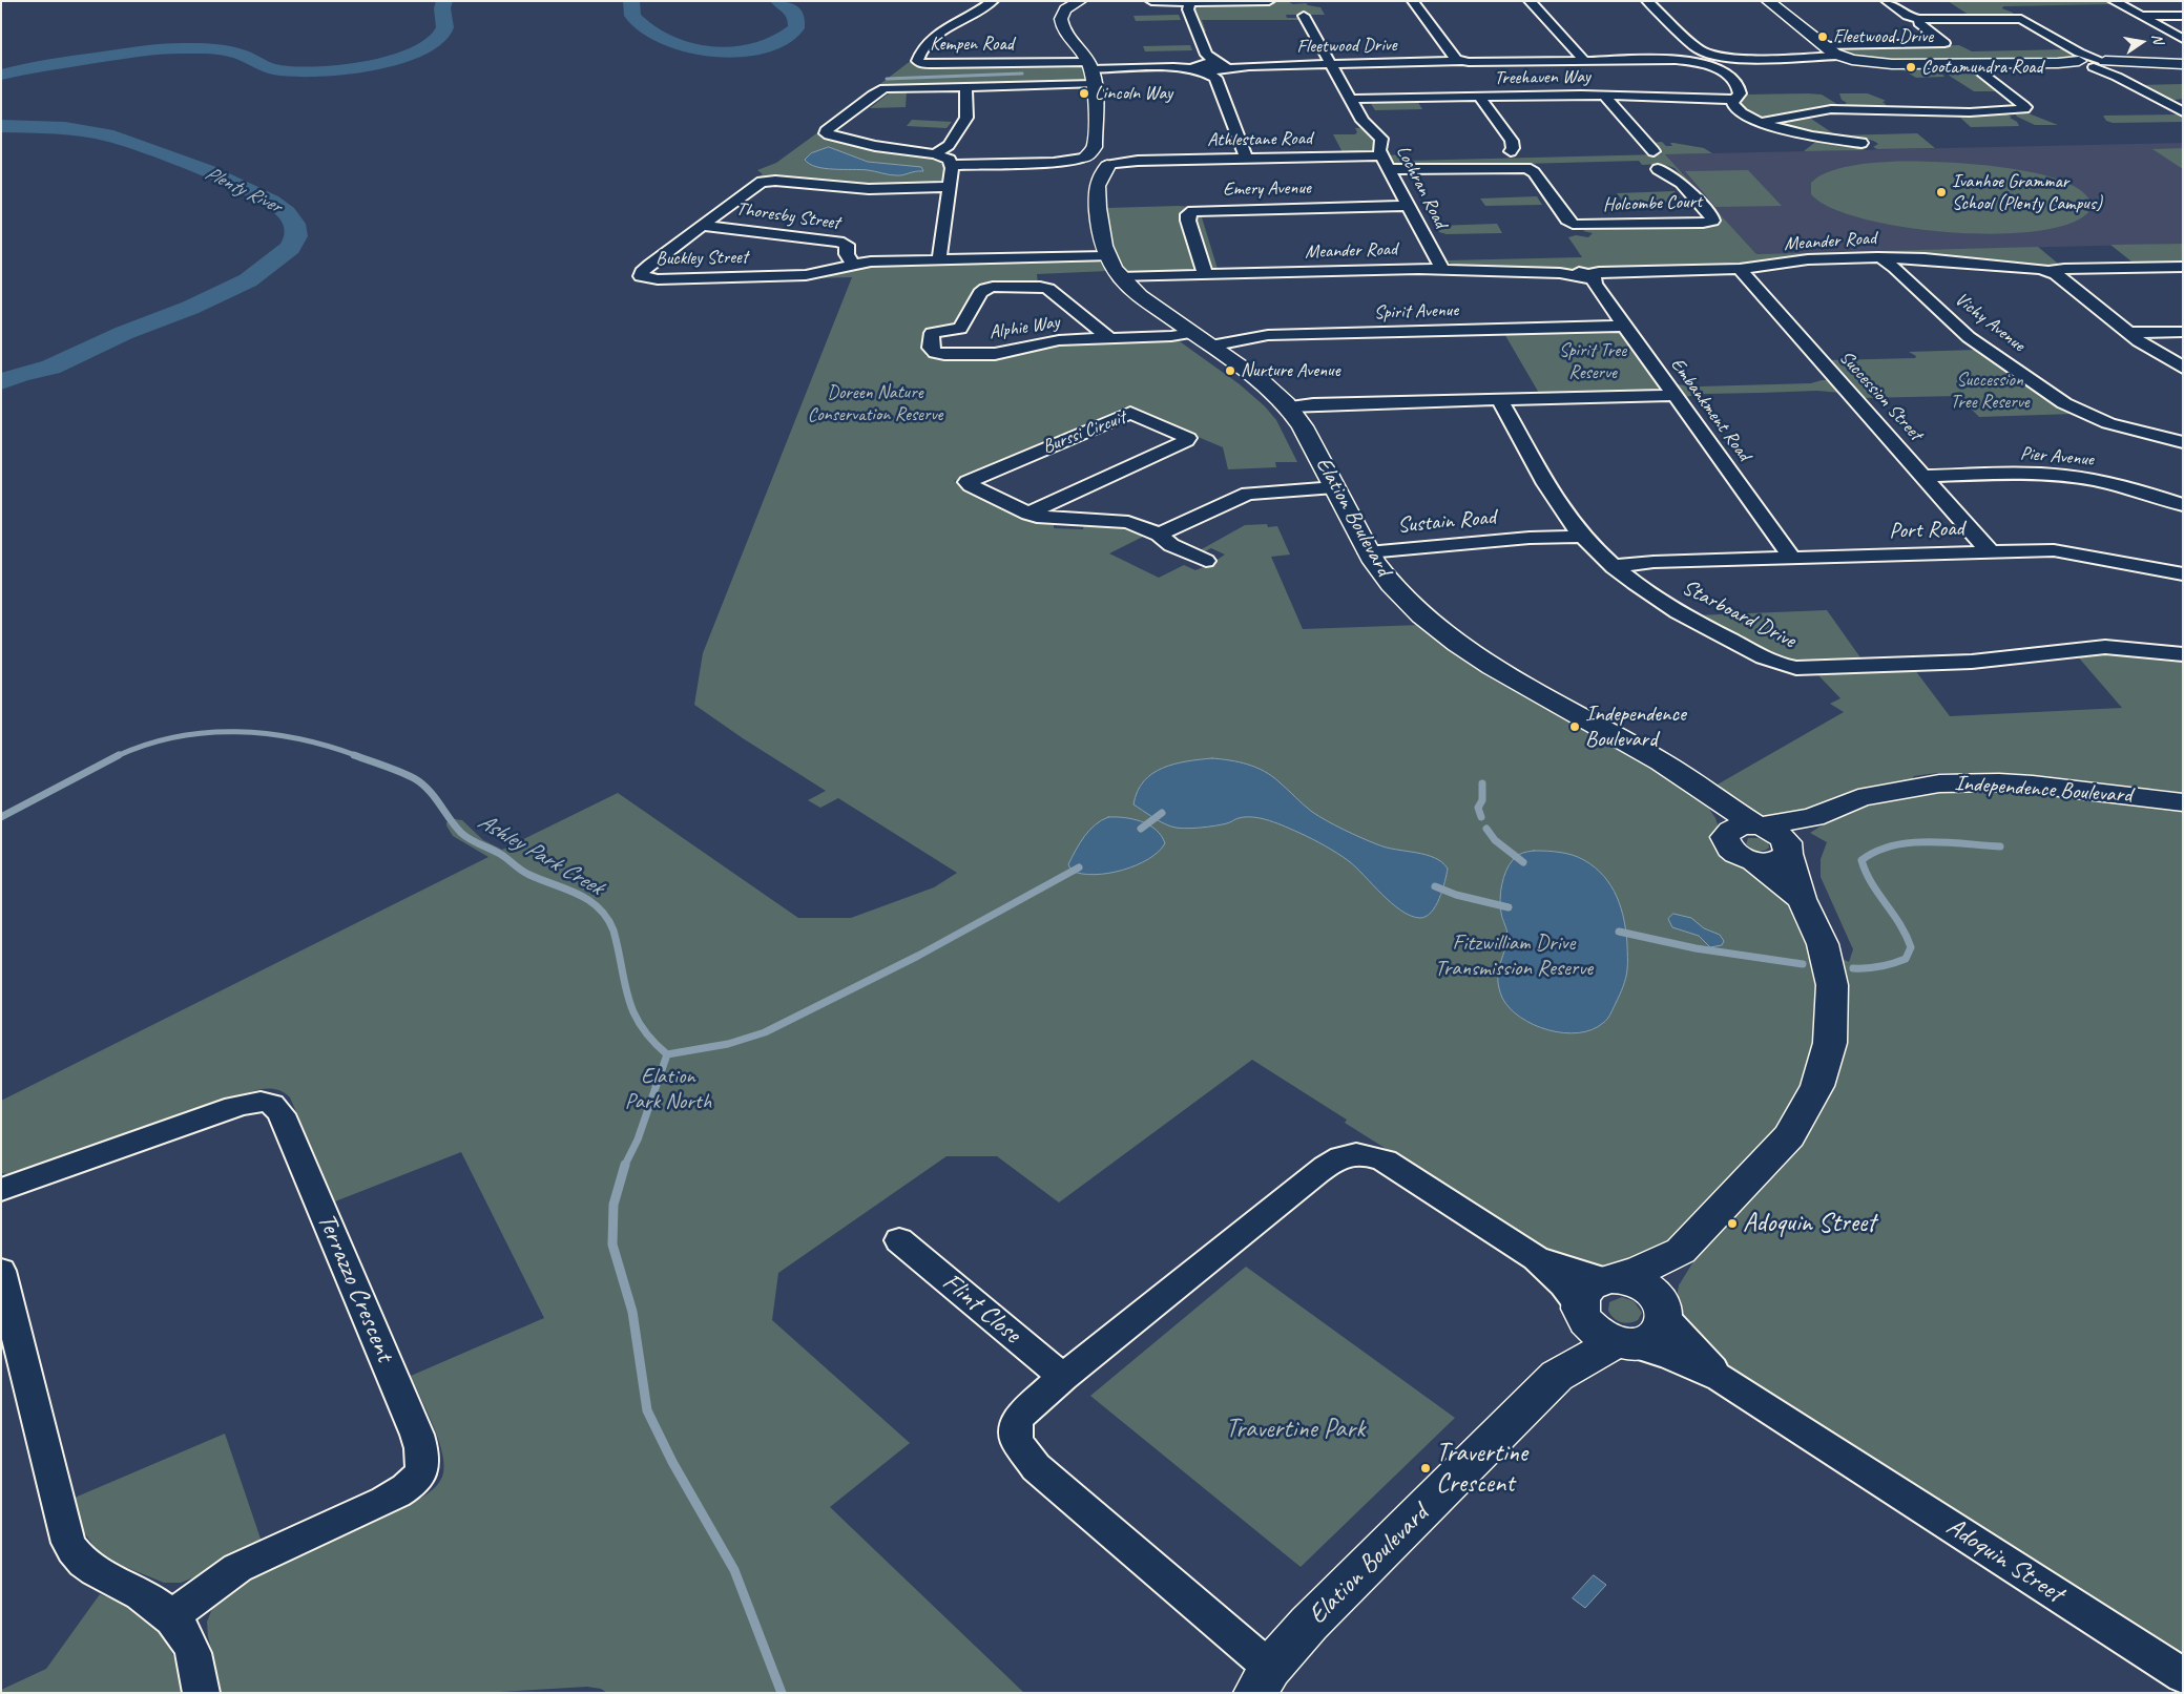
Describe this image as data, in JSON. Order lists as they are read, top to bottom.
{
  "streets": {
    "street": [
      "Kempen Road",
      "Fleetwood Drive",
      "Treehaven Way",
      "Athlestane Road",
      "Lochran Road",
      "Emery Avenue",
      "Holcombe Court",
      "Thoresby Street",
      "Meander Road",
      "Buckley Street",
      "Spirit Avenue",
      "Vichy Avenue",
      "Alphie Way",
      "Succession Street",
      "Embankment Road",
      "Burssi Circuit",
      "Pier Avenue",
      "Elation Boulevard",
      "Sustain Road",
      "Port Road",
      "Starboard Drive",
      "Independence Boulevard",
      "Terrazzo Crescent",
      "Flint Close",
      "Adoquin Street"
    ]
  },
  "crossings": [
    ["Fleetwood Drive", "Lochran Road"],
    ["Treehaven Way", "Lochran Road"],
    ["Athlestane Road", "Lochran Road"],
    ["Lochran Road", "Emery Avenue"],
    ["Lochran Road", "Holcombe Court"],
    ["Lochran Road", "Meander Road"],
    ["Emery Avenue", "Meander Road"],
    ["Thoresby Street", "Buckley Street"],
    ["Meander Road", "Vichy Avenue"],
    ["Meander Road", "Succession Street"],
    ["Meander Road", "Embankment Road"],
    ["Meander Road", "Elation Boulevard"],
    ["Buckley Street", "Elation Boulevard"],
    ["Spirit Avenue", "Embankment Road"],
    ["Spirit Avenue", "Elation Boulevard"],
    ["Alphie Way", "Elation Boulevard"],
    ["Succession Street", "Pier Avenue"],
    ["Succession Street", "Port Road"],
    ["Embankment Road", "Port Road"],
    ["Elation Boulevard", "Sustain Road"],
    ["Elation Boulevard", "Independence Boulevard"],
    ["Elation Boulevard", "Adoquin Street"],
    ["Sustain Road", "Starboard Drive"],
    ["Port Road", "Starboard Drive"]
  ],
  "water": ["Plenty River", "Ashley Park Creek"],
  "parks": [
    "Spirit Tree Reserve",
    "Succession Tree Reserve",
    "Doreen Nature Conservation Reserve",
    "Fitzwilliam Drive Transmission Reserve",
    "Elation Park North",
    "Travertine Park"
  ],
  "places": [
    "Fleetwood Drive",
    "Cootamundra Road",
    "Lincoln Way",
    "Ivanhoe Grammar School (Plenty Campus)",
    "Nurture Avenue",
    "Independence Boulevard",
    "Adoquin Street",
    "Travertine Crescent"
  ],
  "north": "right"
}
